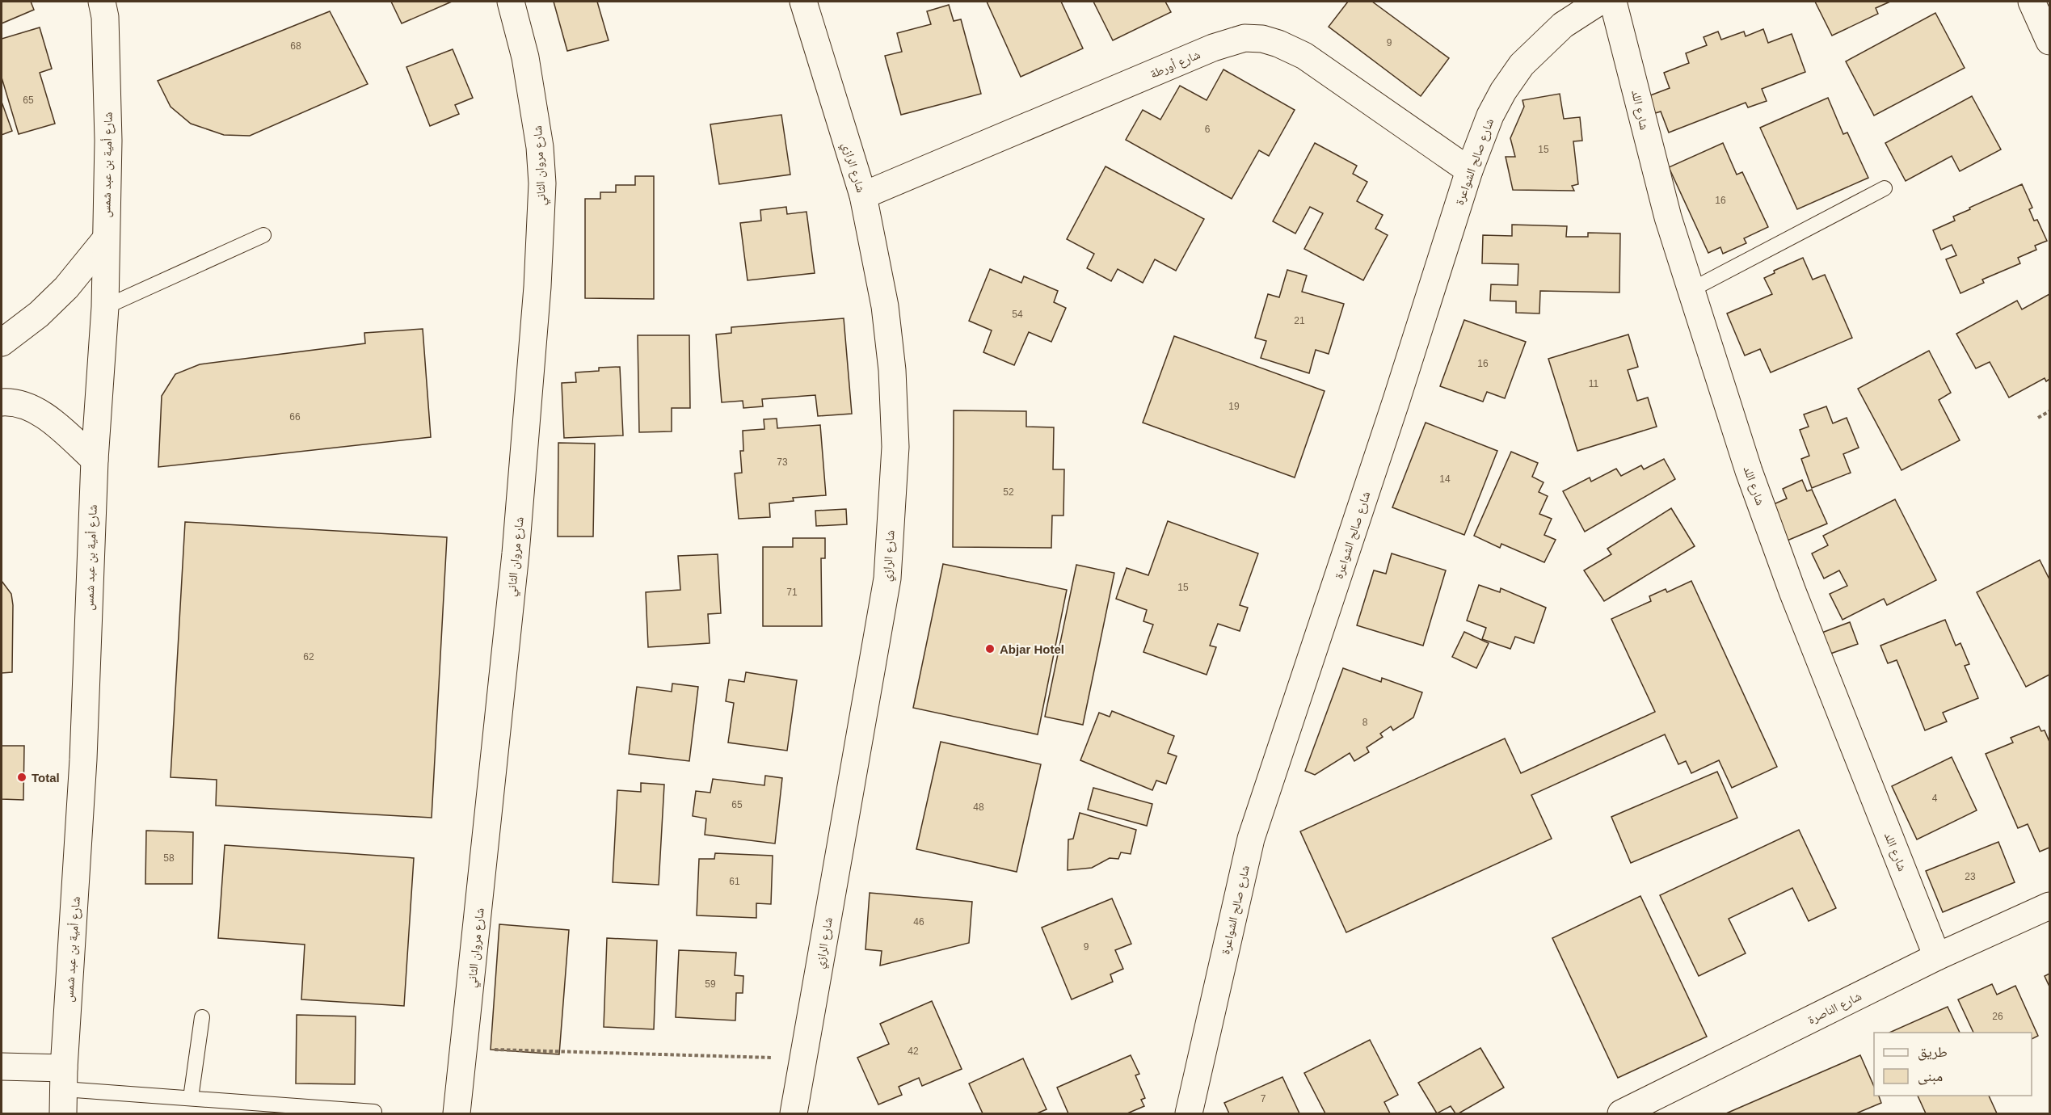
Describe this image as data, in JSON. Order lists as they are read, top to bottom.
{
  "streets": {
    "street": [
      "شارع أورطة",
      "شارع اللد",
      "شارع صالح الشواعرة",
      "شارع أمية بن عبد شمس",
      "شارع مروان الثاني",
      "شارع الرازي",
      "شارع الناصرة"
    ]
  },
  "crossings": [
    ["شارع أورطة", "شارع صالح الشواعرة"],
    ["شارع أورطة", "شارع الرازي"],
    ["شارع اللد", "شارع الناصرة"]
  ],
  "places": ["Abjar Hotel", "Total"],
  "house_numbers": [
    "9",
    "68",
    "65",
    "6",
    "15",
    "16",
    "54",
    "21",
    "16",
    "11",
    "19",
    "66",
    "73",
    "14",
    "52",
    "15",
    "71",
    "62",
    "8",
    "4",
    "65",
    "48",
    "58",
    "23",
    "61",
    "46",
    "9",
    "59",
    "26",
    "42",
    "7"
  ],
  "legend": ["طريق", "مبنى"]
}
